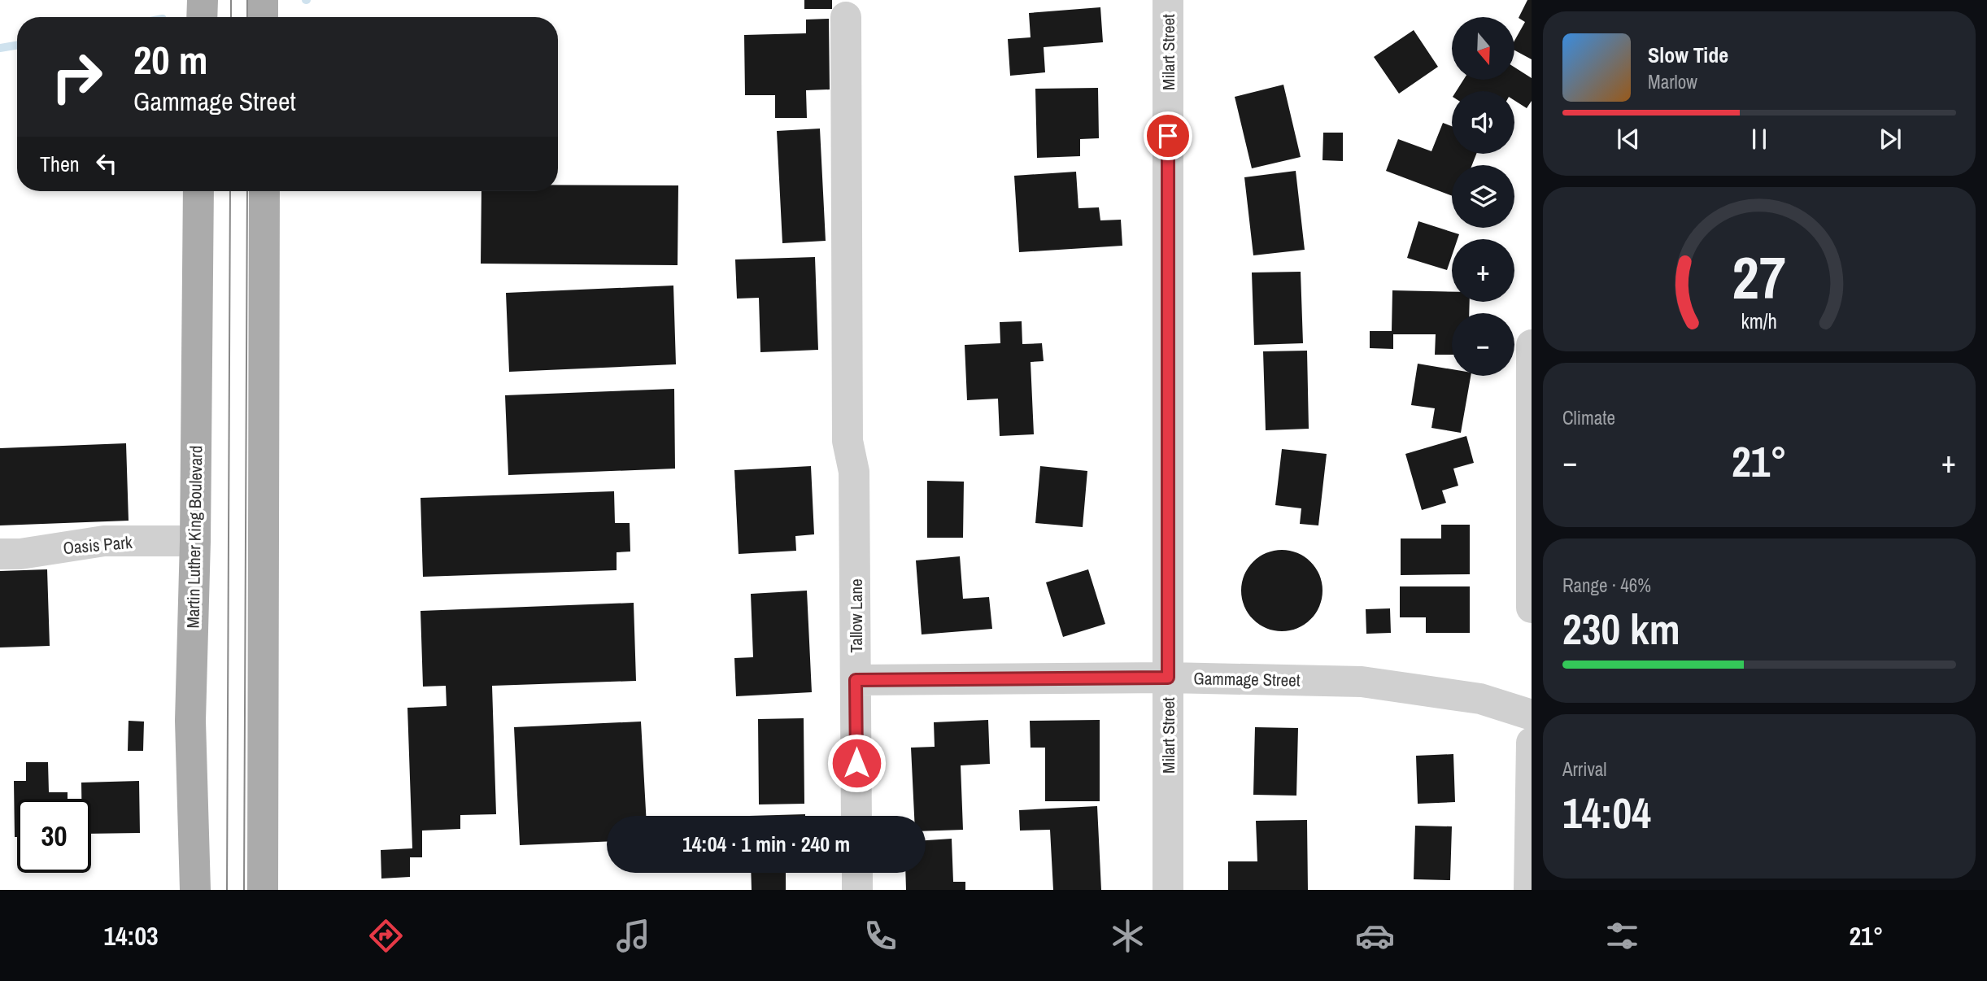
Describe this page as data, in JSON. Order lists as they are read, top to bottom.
{
  "streets": {
    "main road": ["Martin Luther King Boulevard"],
    "street": [
      "Milart Street",
      "Oasis Park",
      "Tallow Lane",
      "Gammage Street"
    ]
  },
  "crossings": [
    ["Milart Street", "Gammage Street"],
    ["Martin Luther King Boulevard", "Oasis Park"],
    ["Tallow Lane", "Gammage Street"]
  ],
  "north": "bottom",
  "page": {
    "map_buttons": ["+", "−"],
    "turn": ["20 m", "Gammage Street"],
    "song": ["Slow Tide", "Marlow"],
    "then": "Then",
    "tile": [
      "Climate",
      ["Range · 46%", "230 km"],
      ["Arrival", "14:04"]
    ],
    "heat": ["−", "21°", "+"],
    "limit": "30",
    "trip": "14:04 · 1 min · 240 m",
    "tabs": ["14:03", "21°"],
    "gauge": ["27", "km/h"]
  }
}
